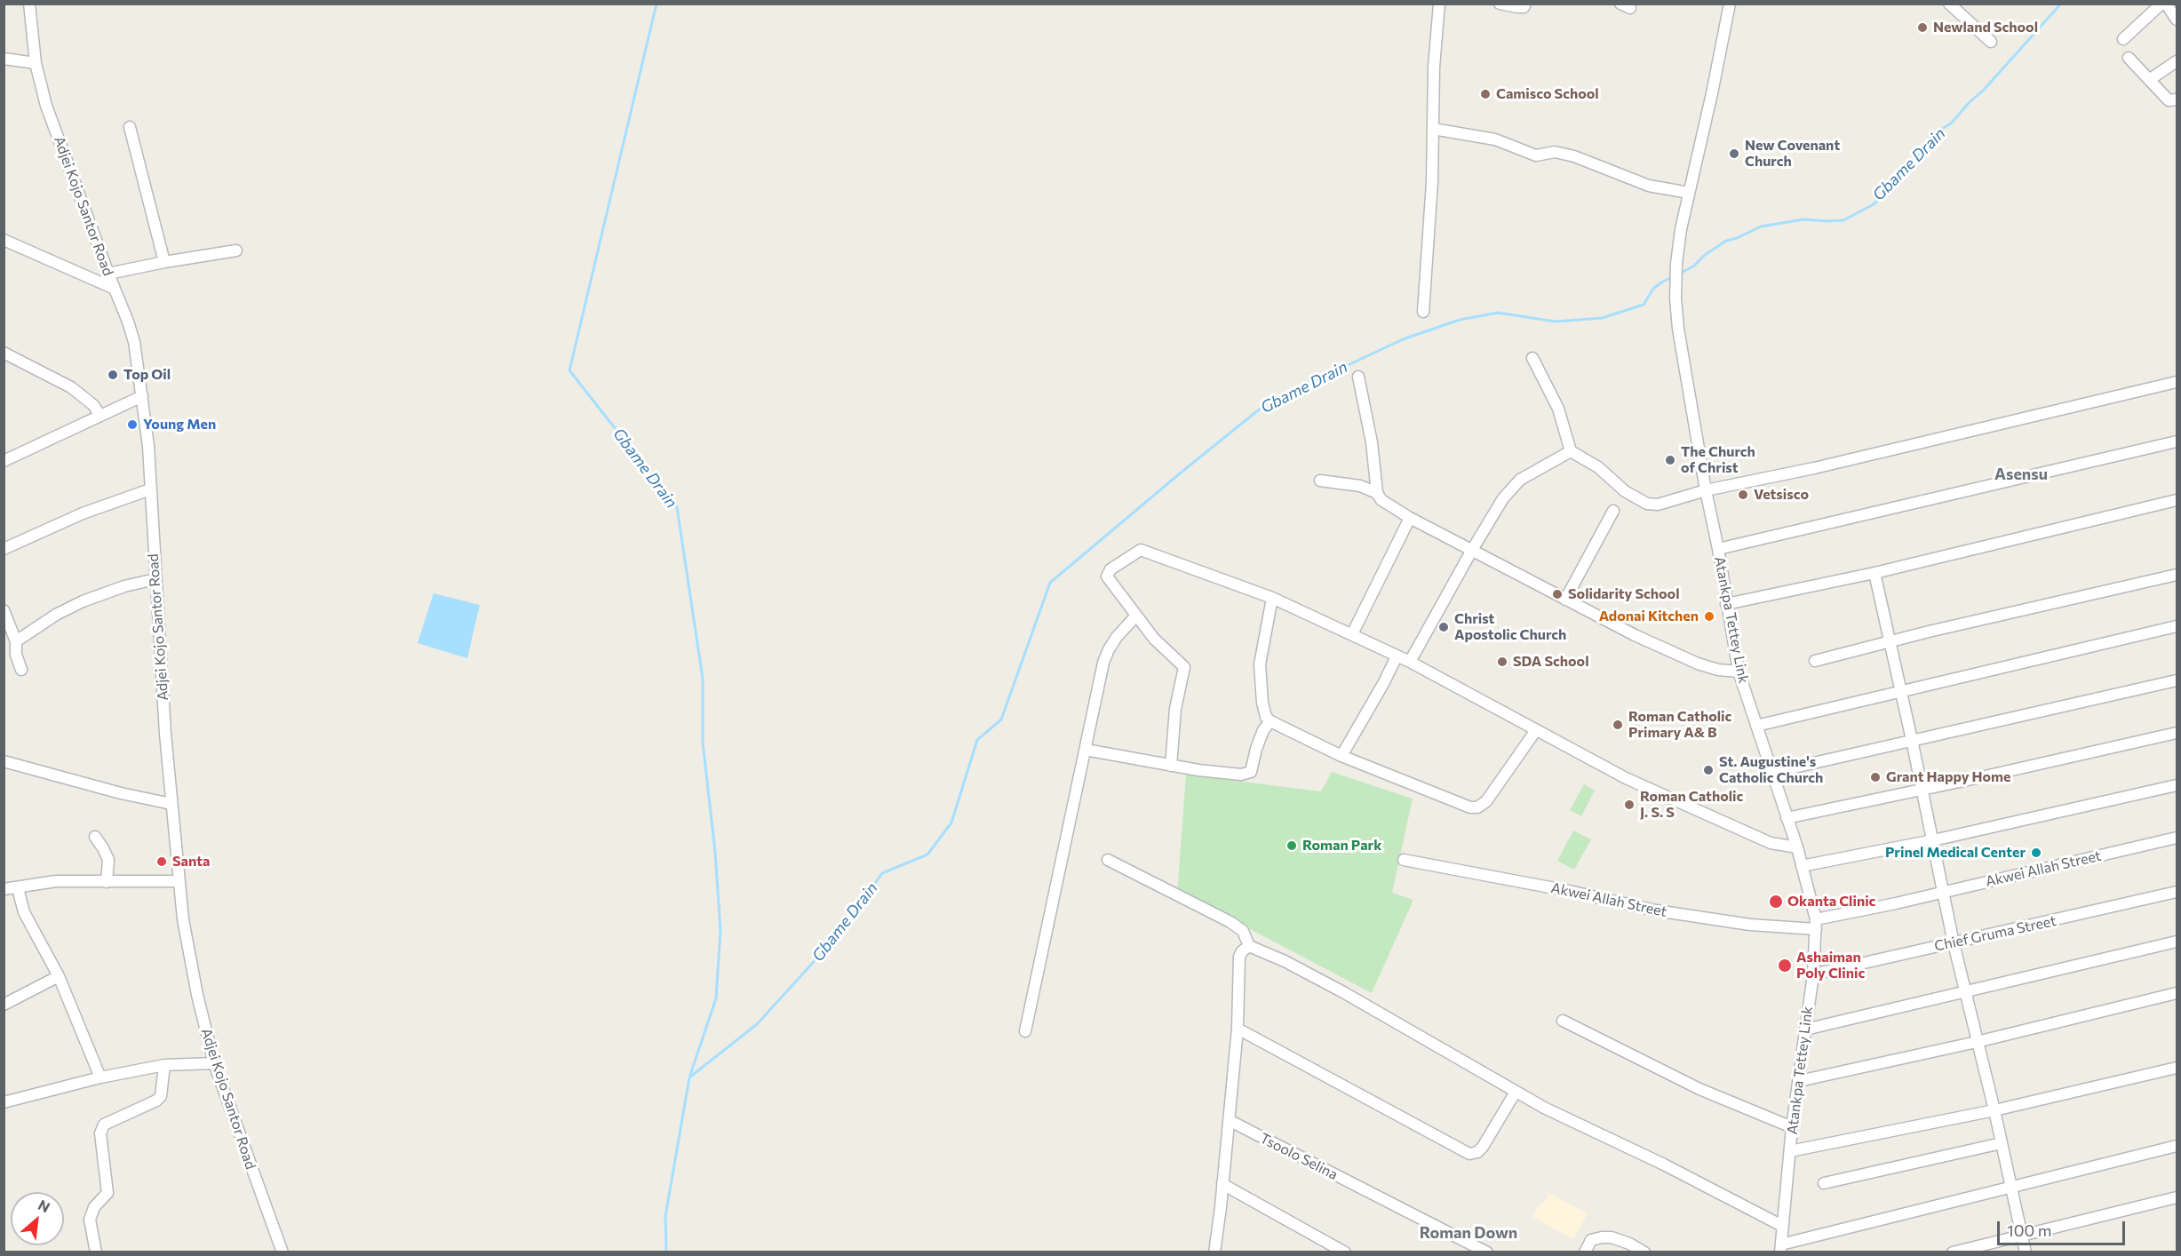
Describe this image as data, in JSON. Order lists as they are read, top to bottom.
{
  "streets": {
    "street": [
      "Adjei Kojo Santor Road",
      "Atankpa Tettey Link",
      "Akwei Allah Street",
      "Chief Gruma Street",
      "Tsoolo Selina"
    ]
  },
  "crossings": [
    ["Atankpa Tettey Link", "Akwei Allah Street"],
    ["Atankpa Tettey Link", "Chief Gruma Street"]
  ],
  "districts": ["Asensu", "Roman Down"],
  "water": ["Gbame Drain"],
  "places": [
    "Newland School",
    "Camisco School",
    "New Covenant Church",
    "Top Oil",
    "Young Men",
    "The Church of Christ",
    "Vetsisco",
    "Solidarity School",
    "Adonai Kitchen",
    "Christ Apostolic Church",
    "SDA School",
    "Roman Catholic Primary A& B",
    "St. Augustine's Catholic Church",
    "Grant Happy Home",
    "Roman Catholic J. S. S",
    "Roman Park",
    "Prinel Medical Center",
    "Santa",
    "Okanta Clinic",
    "Ashaiman Poly Clinic"
  ],
  "scale_bar": "100 m",
  "north": "top right"
}
